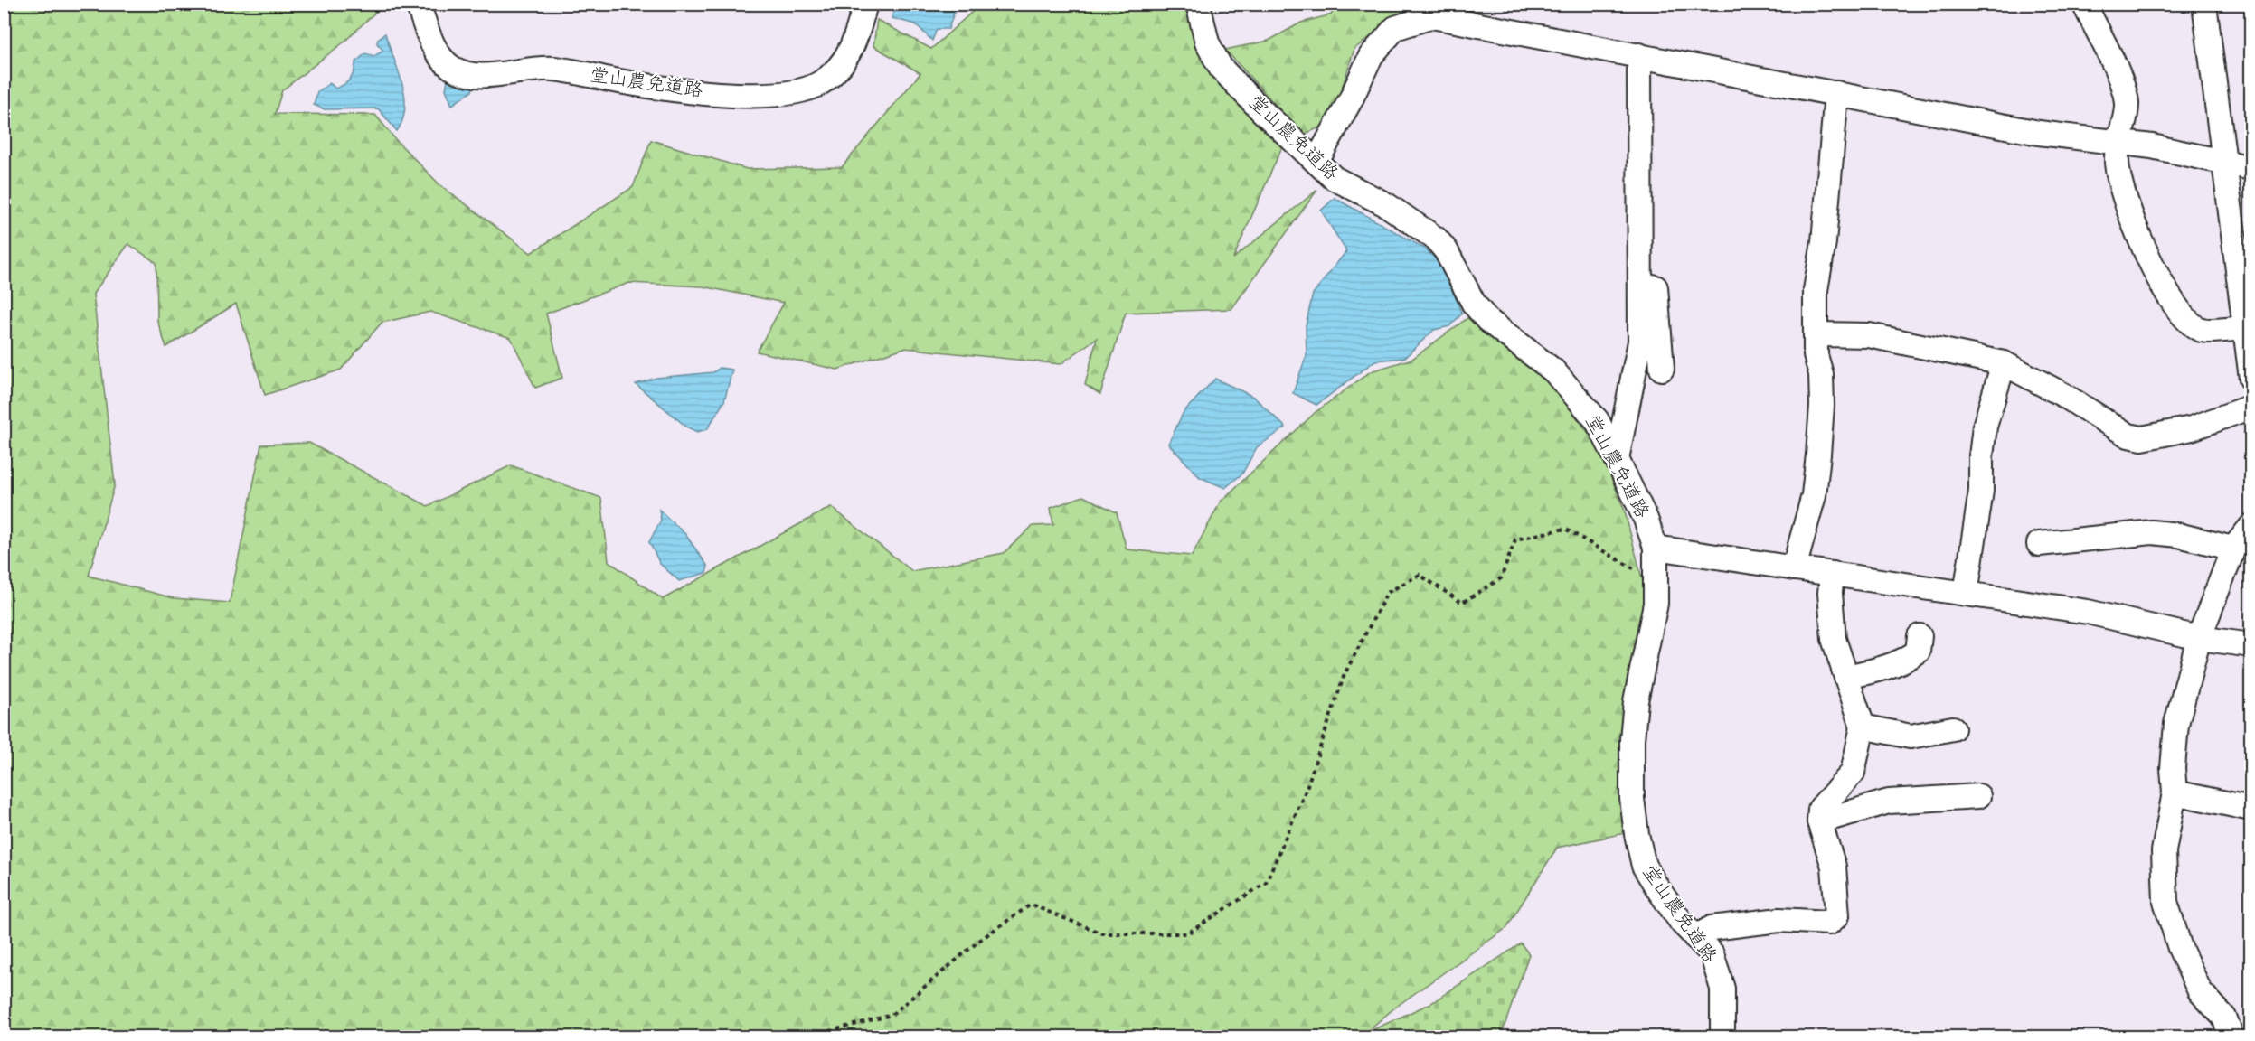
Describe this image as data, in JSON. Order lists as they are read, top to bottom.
{
  "streets": {
    "street": ["堂山農免道路"]
  }
}
